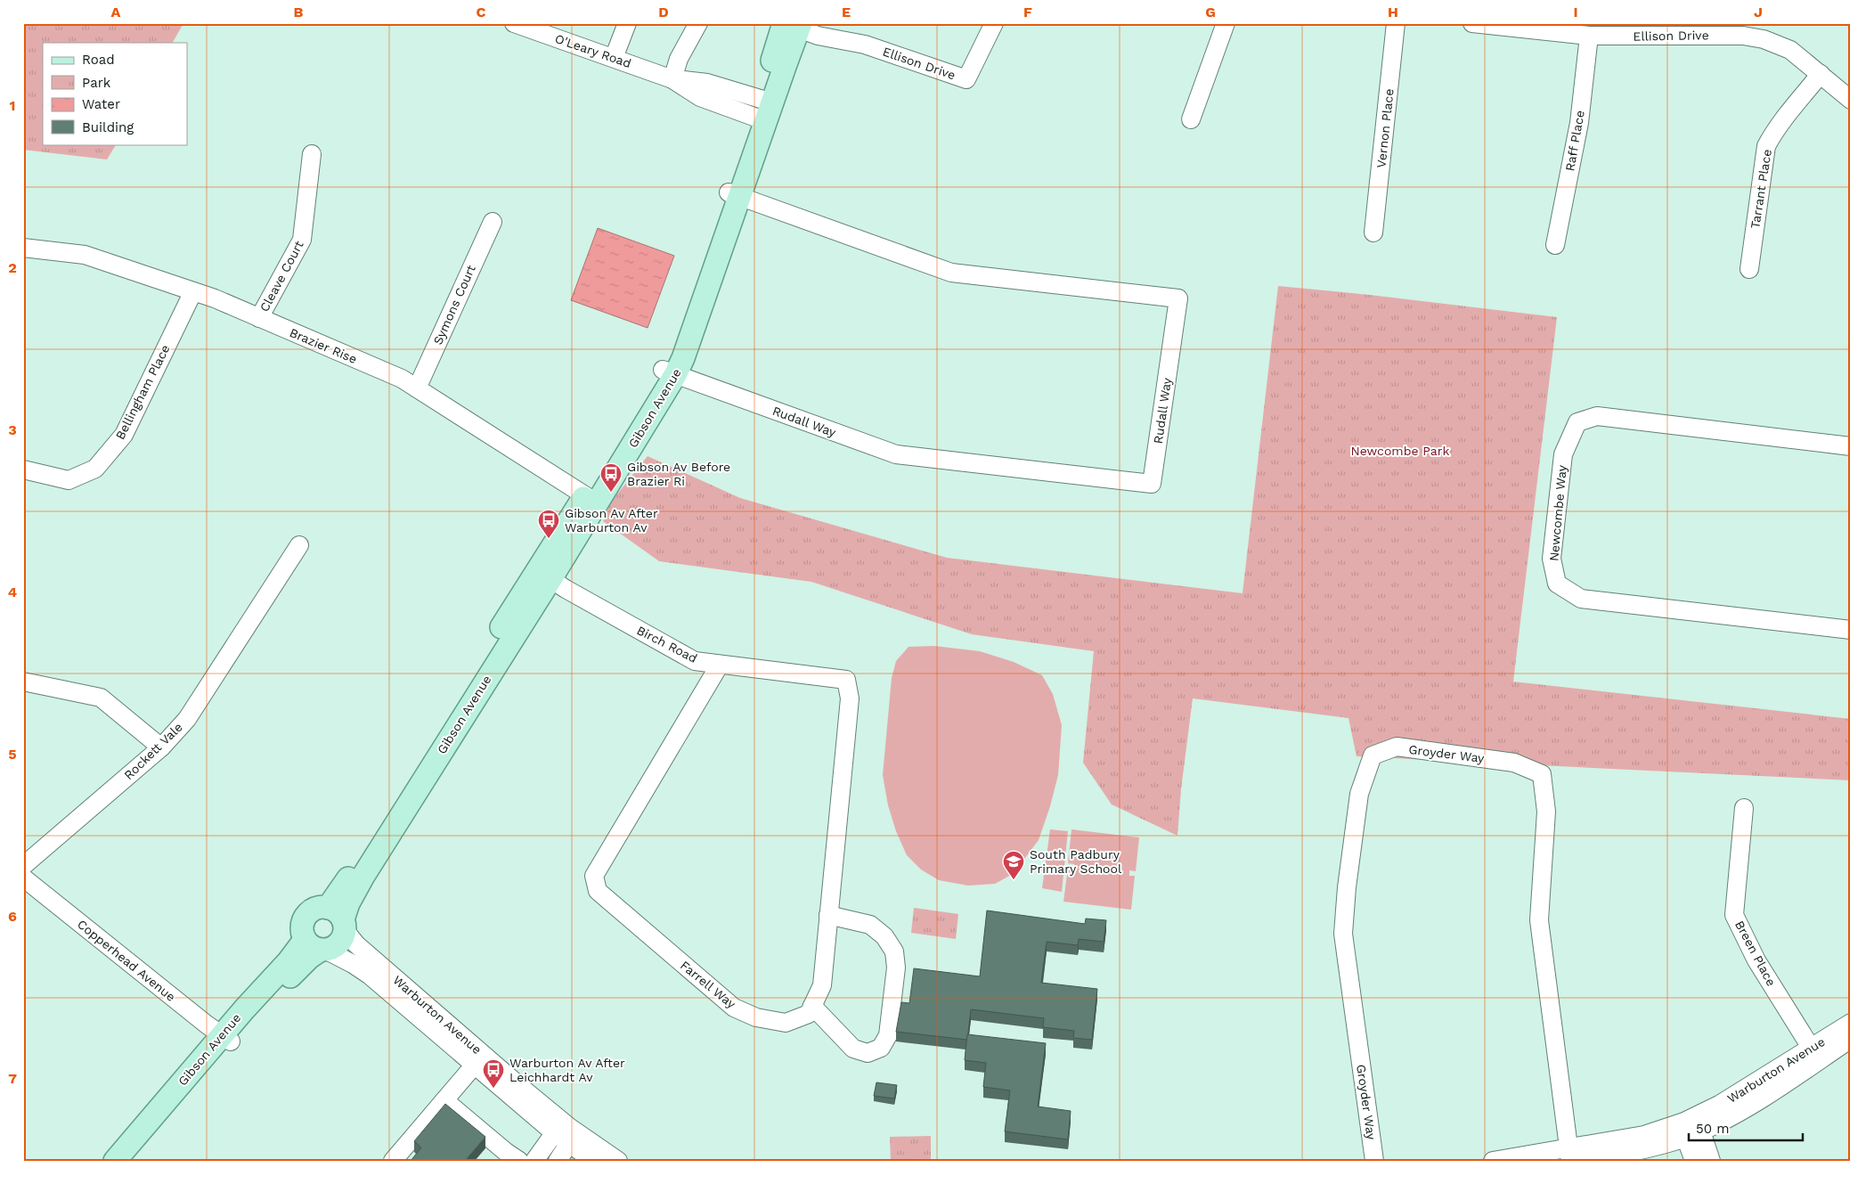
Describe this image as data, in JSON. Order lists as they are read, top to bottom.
{
  "streets": {
    "main road": ["Gibson Avenue"],
    "street": [
      "Ellison Drive",
      "O'Leary Road",
      "Vernon Place",
      "Raff Place",
      "Tarrant Place",
      "Cleave Court",
      "Symons Court",
      "Brazier Rise",
      "Bellingham Place",
      "Rudall Way",
      "Newcombe Way",
      "Birch Road",
      "Rockett Vale",
      "Groyder Way",
      "Breen Place",
      "Copperhead Avenue",
      "Farrell Way",
      "Warburton Avenue"
    ]
  },
  "crossings": [
    ["Ellison Drive", "Raff Place"],
    ["Ellison Drive", "Tarrant Place"],
    ["Ellison Drive", "Gibson Avenue"],
    ["O'Leary Road", "Gibson Avenue"],
    ["Cleave Court", "Brazier Rise"],
    ["Symons Court", "Brazier Rise"],
    ["Brazier Rise", "Bellingham Place"],
    ["Brazier Rise", "Gibson Avenue"],
    ["Gibson Avenue", "Rudall Way"],
    ["Gibson Avenue", "Birch Road"],
    ["Gibson Avenue", "Copperhead Avenue"],
    ["Gibson Avenue", "Warburton Avenue"],
    ["Birch Road", "Farrell Way"],
    ["Groyder Way", "Warburton Avenue"],
    ["Breen Place", "Warburton Avenue"]
  ],
  "parks": ["Newcombe Park"],
  "places": {
    "bus stop": ["Gibson Av Before Brazier Ri", "Gibson Av After Warburton Av", "Warburton Av After Leichhardt Av"],
    "school or university": ["South Padbury Primary School"]
  },
  "legend": [
    "Road",
    "Park",
    "Water",
    "Building"
  ],
  "scale_bar": "50 m",
  "grid": {
    "columns": [
      "A",
      "B",
      "C",
      "D",
      "E",
      "F",
      "G",
      "H",
      "I",
      "J"
    ],
    "rows": [
      "1",
      "2",
      "3",
      "4",
      "5",
      "6",
      "7"
    ]
  }
}
